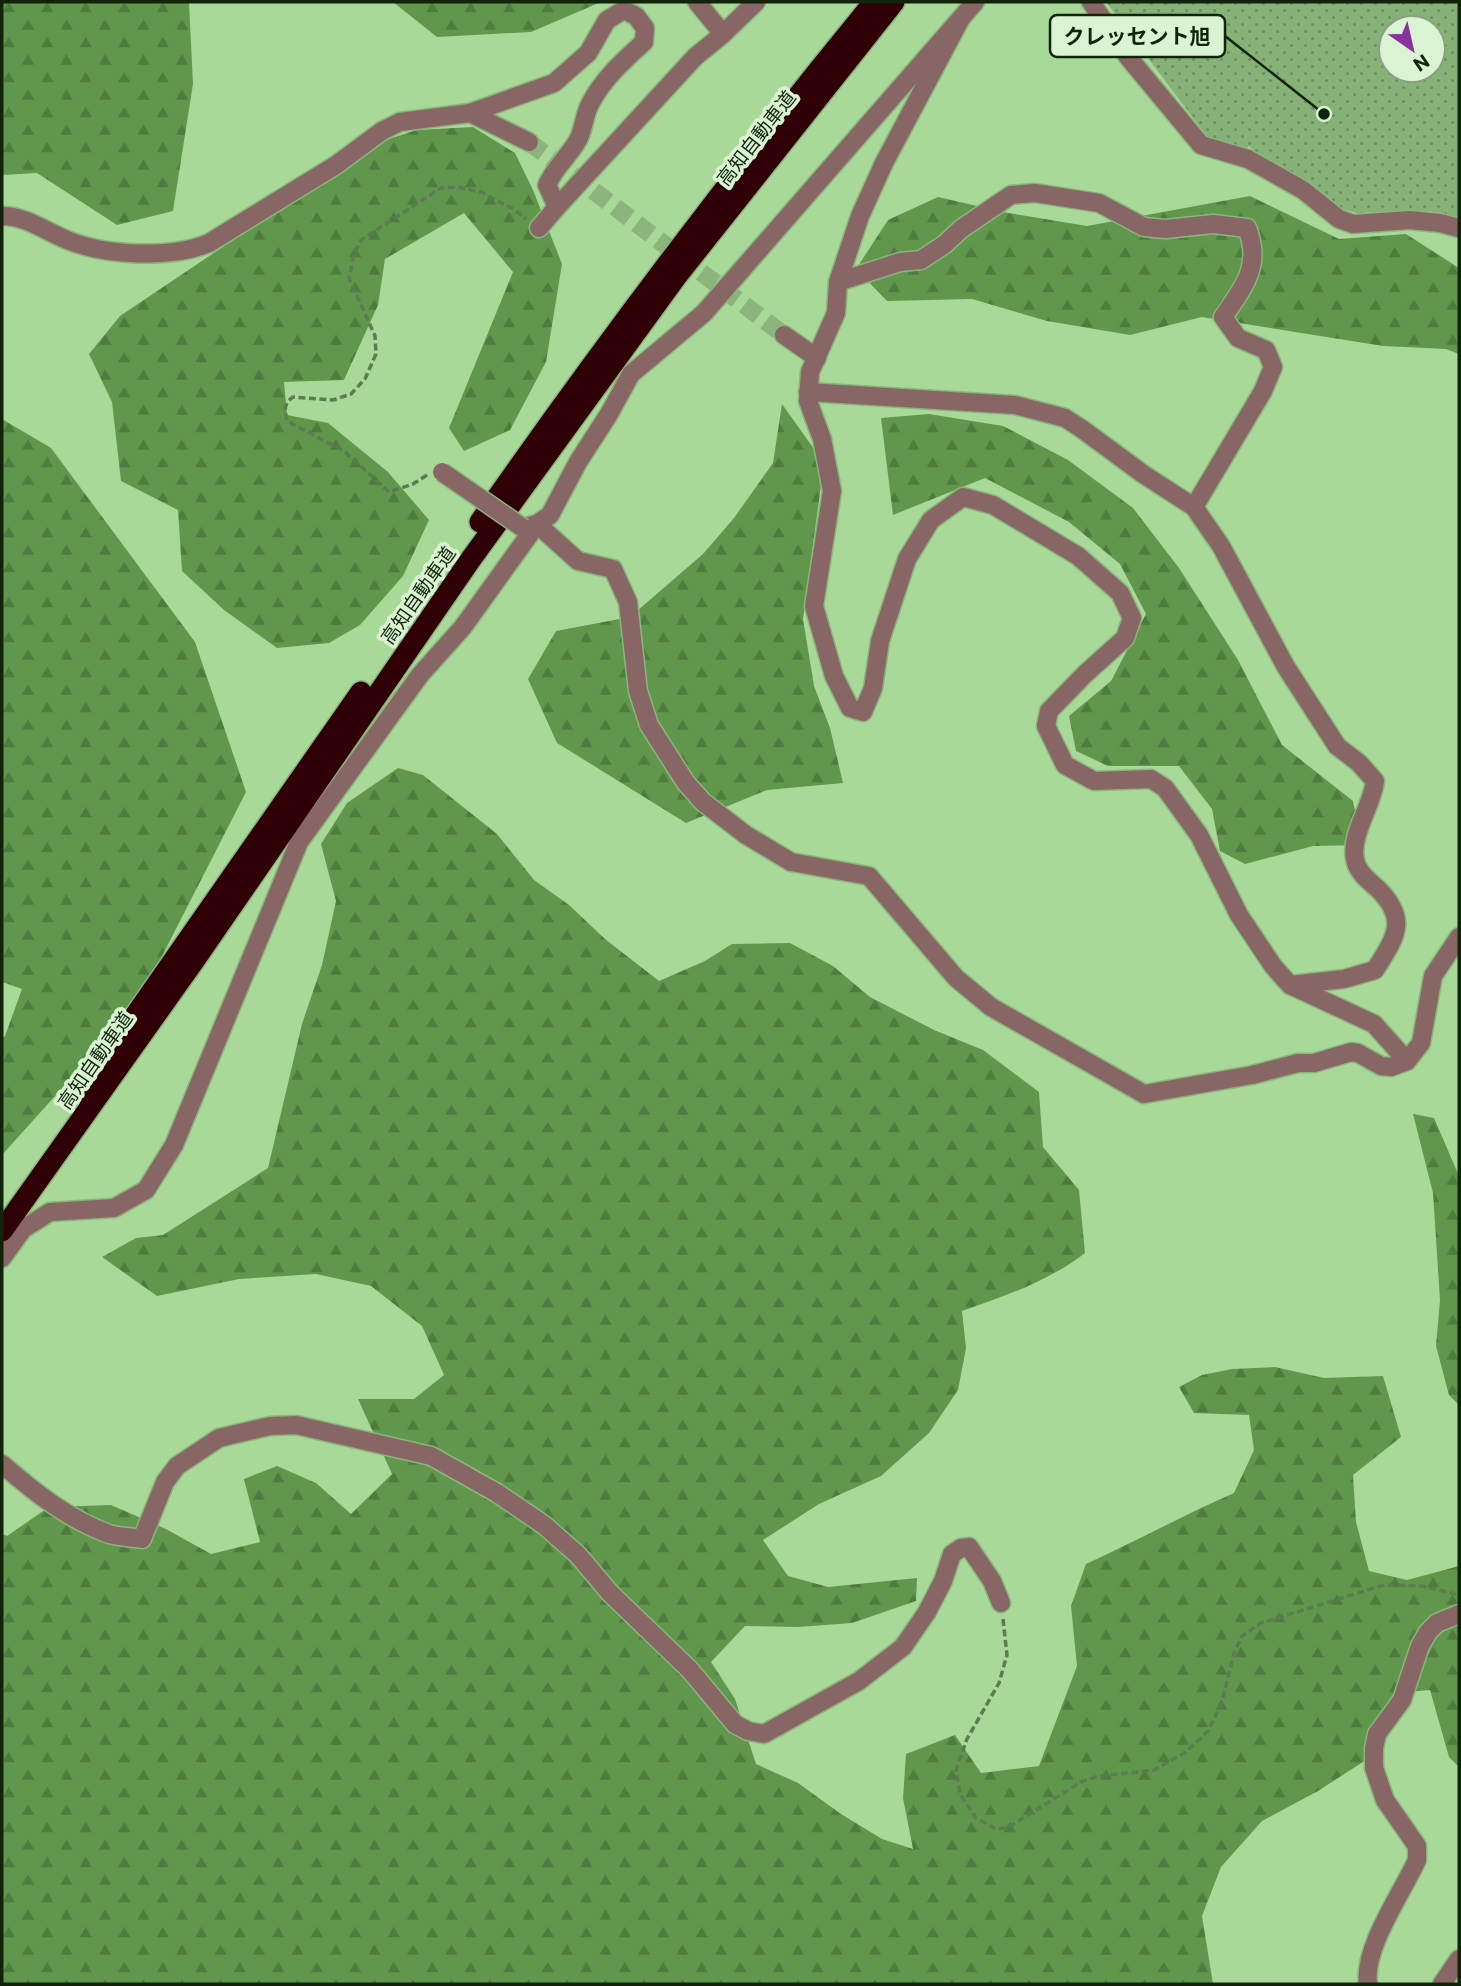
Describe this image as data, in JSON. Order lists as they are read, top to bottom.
{
  "streets": {
    "highway": ["高知自動車道"]
  },
  "places": ["クレッセント旭"],
  "north": "bottom right"
}
